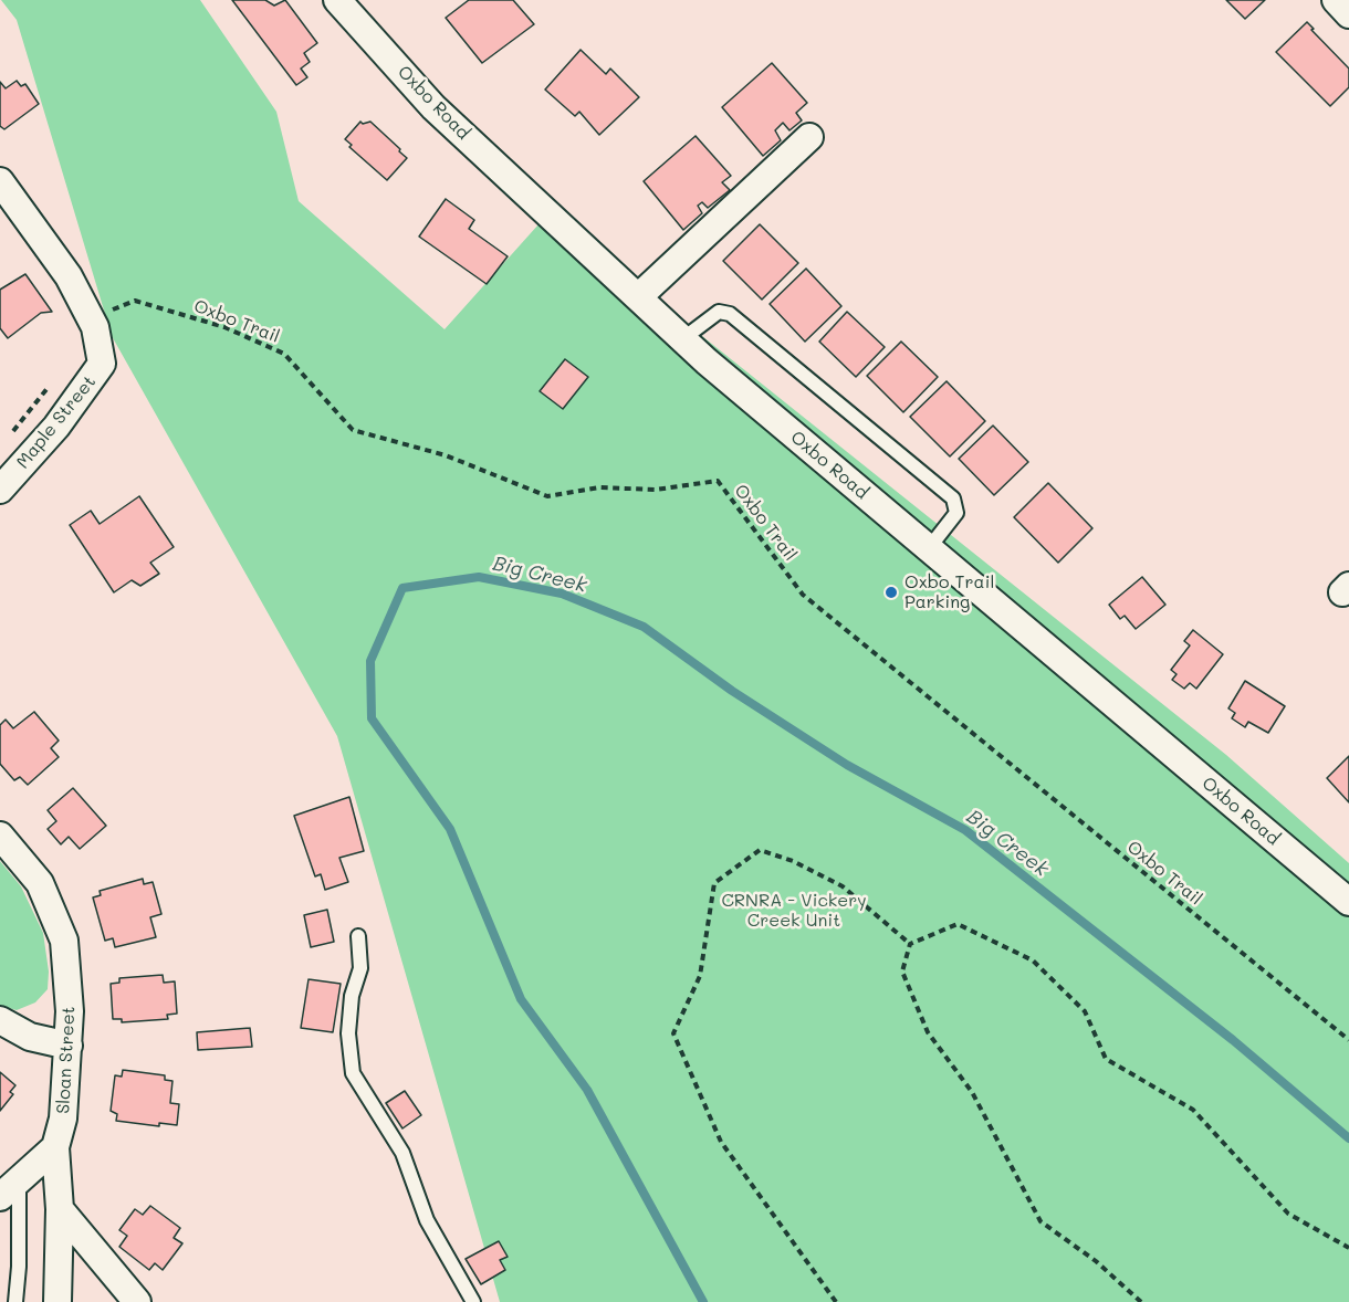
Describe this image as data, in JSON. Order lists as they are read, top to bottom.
{
  "streets": {
    "street": ["Oxbo Road", "Maple Street", "Sloan Street"],
    "path": ["Oxbo Trail"]
  },
  "crossings": [
    ["Oxbo Trail", "Maple Street"]
  ],
  "water": ["Big Creek"],
  "parks": ["CRNRA - Vickery Creek Unit"],
  "places": ["Oxbo Trail Parking"]
}
